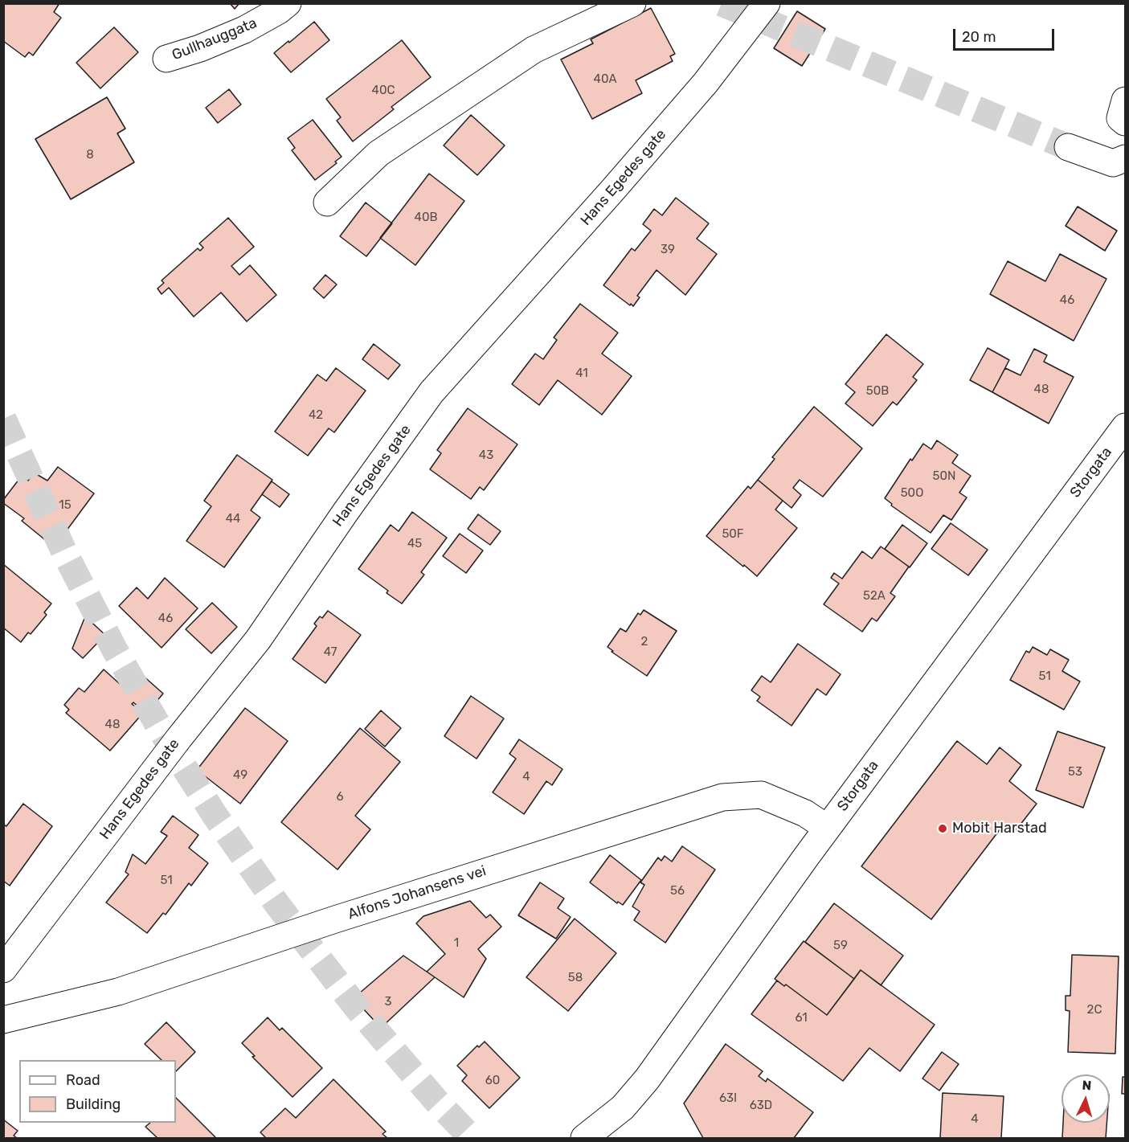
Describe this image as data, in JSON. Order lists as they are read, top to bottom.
{
  "streets": {
    "street": [
      "Gullhauggata",
      "Hans Egedes gate",
      "Storgata",
      "Alfons Johansens vei"
    ]
  },
  "crossings": [
    ["Storgata", "Alfons Johansens vei"]
  ],
  "places": ["Mobit Harstad"],
  "house_numbers": [
    "40A",
    "40C",
    "8",
    "40B",
    "39",
    "46",
    "41",
    "48",
    "50B",
    "42",
    "43",
    "50N",
    "50O",
    "15",
    "44",
    "50F",
    "45",
    "52A",
    "46",
    "2",
    "47",
    "51",
    "48",
    "53",
    "49",
    "4",
    "6",
    "51",
    "56",
    "1",
    "59",
    "58",
    "3",
    "2C",
    "61",
    "60",
    "63I",
    "63D",
    "4"
  ],
  "legend": ["Road", "Building"],
  "scale_bar": "20 m",
  "north": "top"
}
